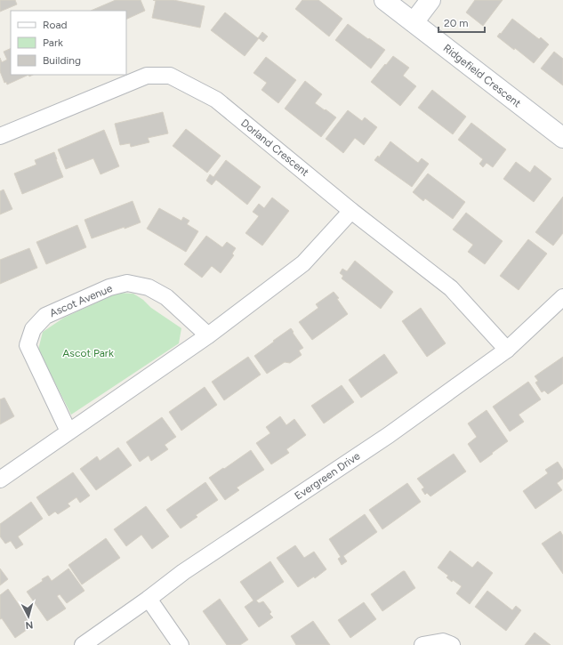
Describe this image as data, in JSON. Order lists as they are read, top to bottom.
{
  "streets": {
    "street": [
      "Ridgefield Crescent",
      "Dorland Crescent",
      "Ascot Avenue",
      "Evergreen Drive"
    ]
  },
  "crossings": [
    ["Dorland Crescent", "Evergreen Drive"]
  ],
  "parks": ["Ascot Park"],
  "legend": ["Road", "Park", "Building"],
  "scale_bar": "20 m",
  "north": "bottom"
}
